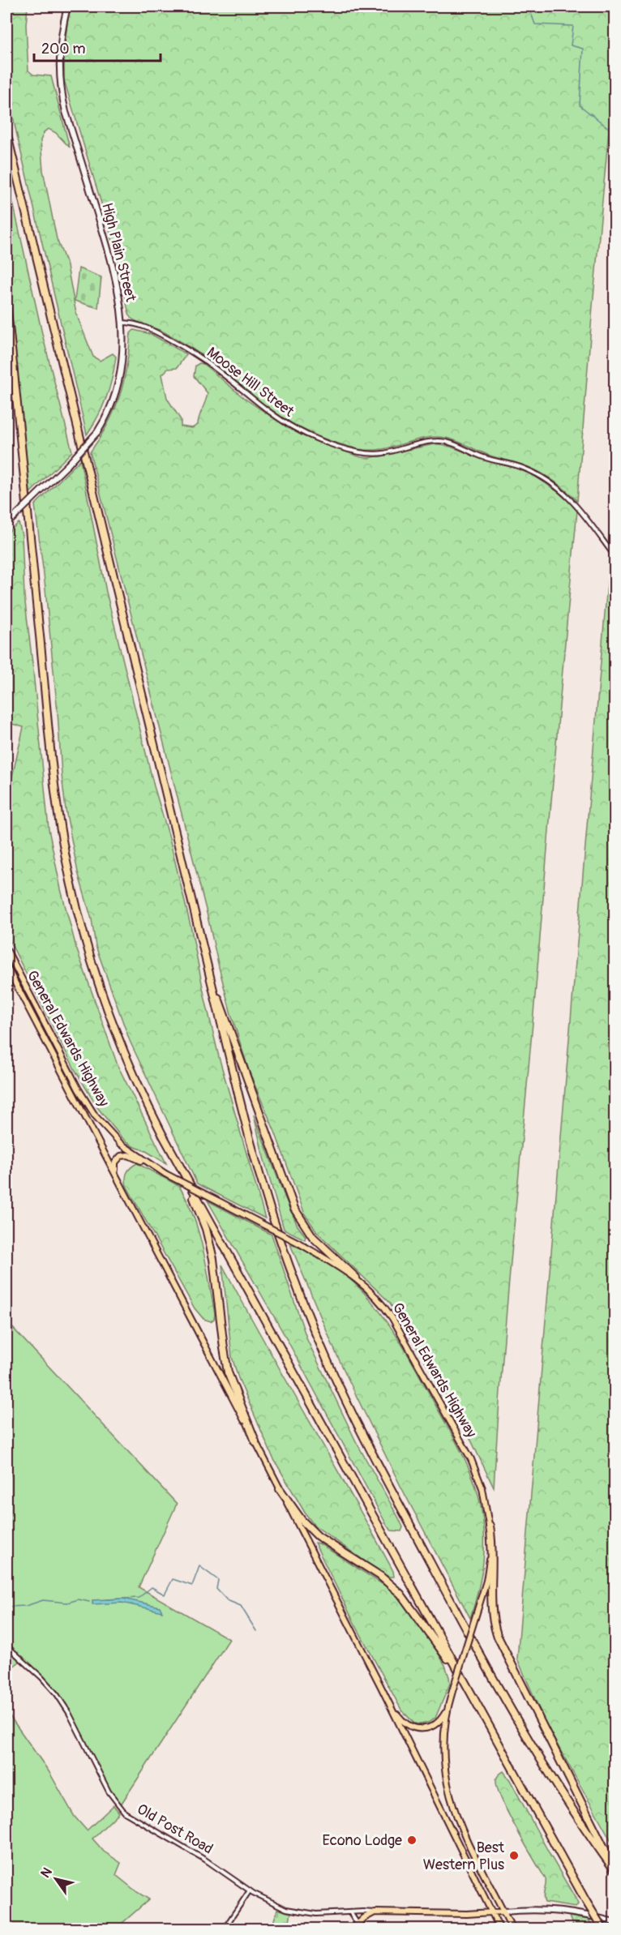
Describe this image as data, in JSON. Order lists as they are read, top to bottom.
{
  "streets": {
    "main road": ["High Plain Street", "General Edwards Highway", "Old Post Road"],
    "street": ["Moose Hill Street"]
  },
  "crossings": [
    ["High Plain Street", "Moose Hill Street"],
    ["General Edwards Highway", "Old Post Road"]
  ],
  "places": ["Econo Lodge", "Best Western Plus"],
  "scale_bar": "200 m",
  "north": "top left"
}
